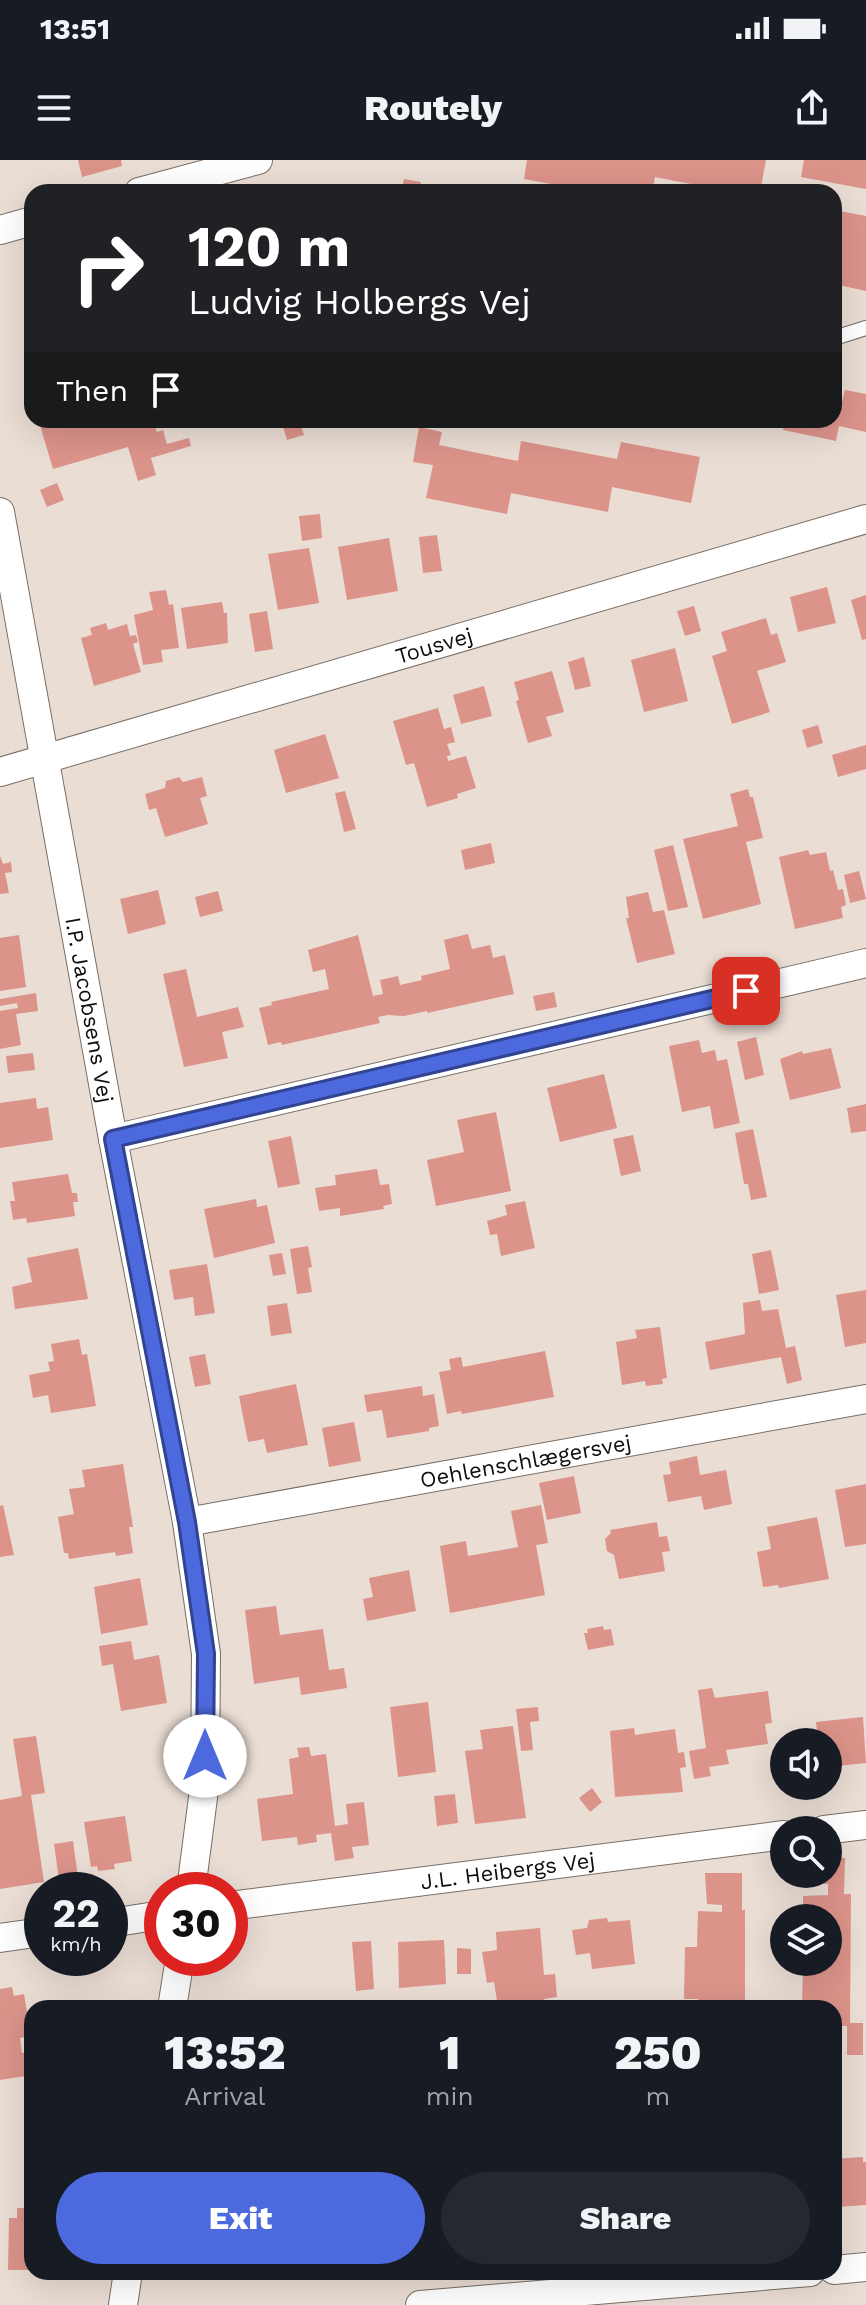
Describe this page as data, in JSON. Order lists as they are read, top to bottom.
{
  "streets": {
    "street": [
      "Tousvej",
      "I.P. Jacobsens Vej",
      "Oehlenschlægersvej",
      "J.L. Heibergs Vej"
    ]
  },
  "crossings": [
    ["Tousvej", "I.P. Jacobsens Vej"],
    ["I.P. Jacobsens Vej", "Oehlenschlægersvej"]
  ],
  "page": {
    "status": "13:51",
    "header": "Routely",
    "turn": ["120 m", "Ludvig Holbergs Vej"],
    "then": "Then",
    "speed": "22 km/h",
    "limit": "30",
    "eta": [
      "13:52",
      "Arrival",
      "1",
      "min",
      "250",
      "m"
    ],
    "buttons": ["Exit", "Share"]
  }
}
